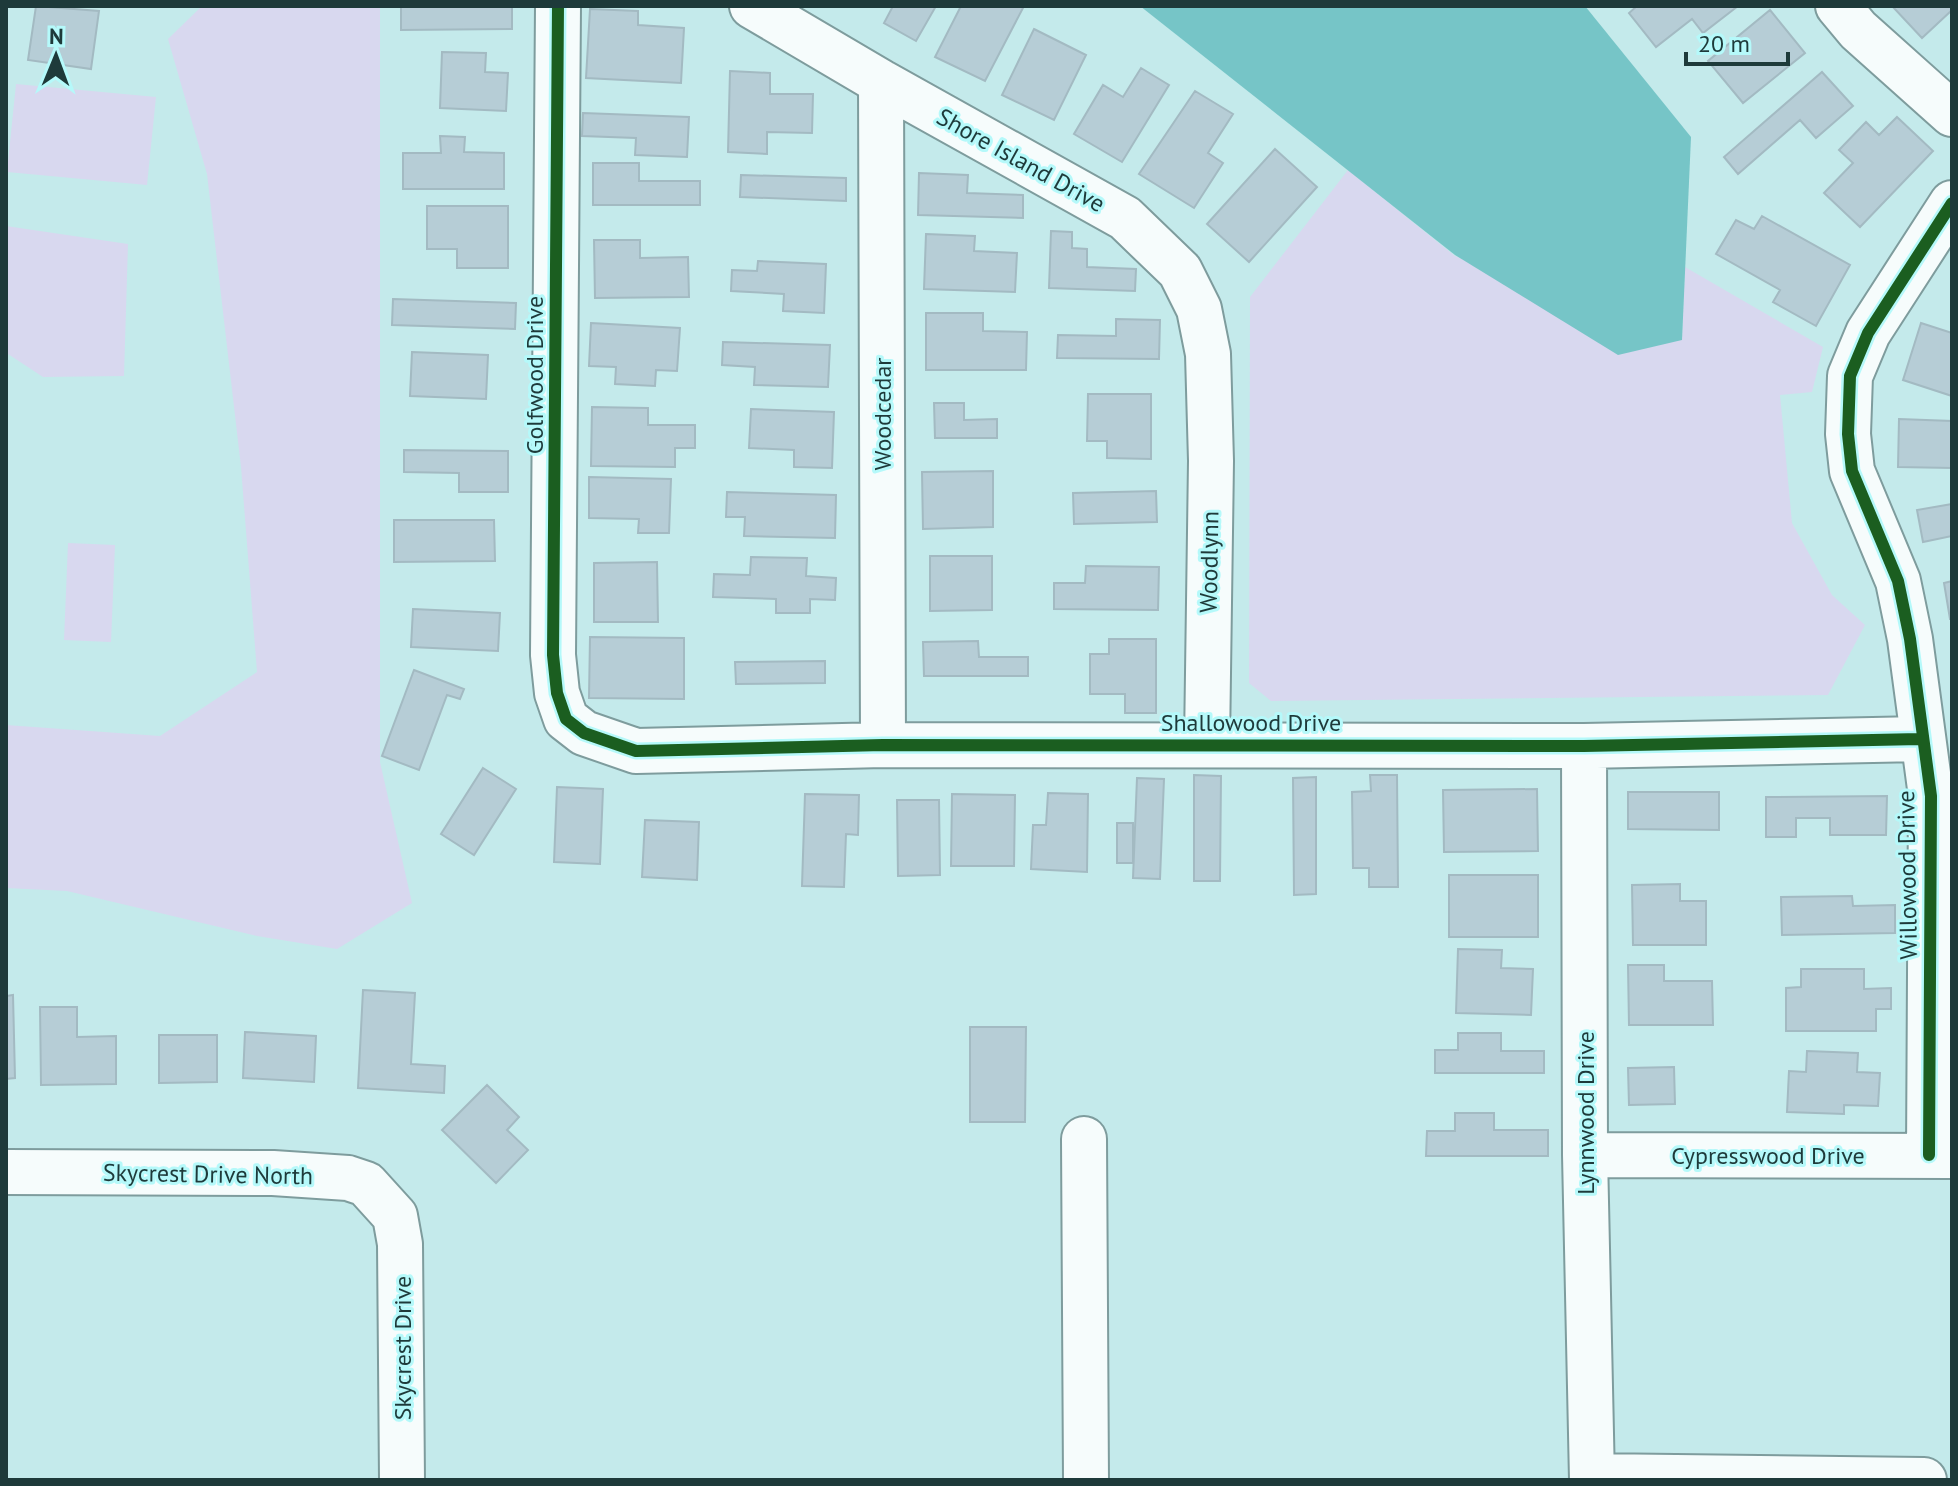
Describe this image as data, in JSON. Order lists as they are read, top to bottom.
{
  "streets": {
    "street": [
      "Shore Island Drive",
      "Golfwood Drive",
      "Woodcedar",
      "Woodlynn",
      "Shallowood Drive",
      "Willowood Drive",
      "Lynnwood Drive",
      "Cypresswood Drive",
      "Skycrest Drive North",
      "Skycrest Drive"
    ]
  },
  "crossings": [
    ["Shore Island Drive", "Woodcedar"],
    ["Shore Island Drive", "Woodlynn"],
    ["Golfwood Drive", "Shallowood Drive"],
    ["Woodcedar", "Shallowood Drive"],
    ["Woodlynn", "Shallowood Drive"],
    ["Shallowood Drive", "Willowood Drive"],
    ["Shallowood Drive", "Lynnwood Drive"],
    ["Willowood Drive", "Cypresswood Drive"],
    ["Lynnwood Drive", "Cypresswood Drive"],
    ["Skycrest Drive North", "Skycrest Drive"]
  ],
  "scale_bar": "20 m",
  "north": "top"
}
